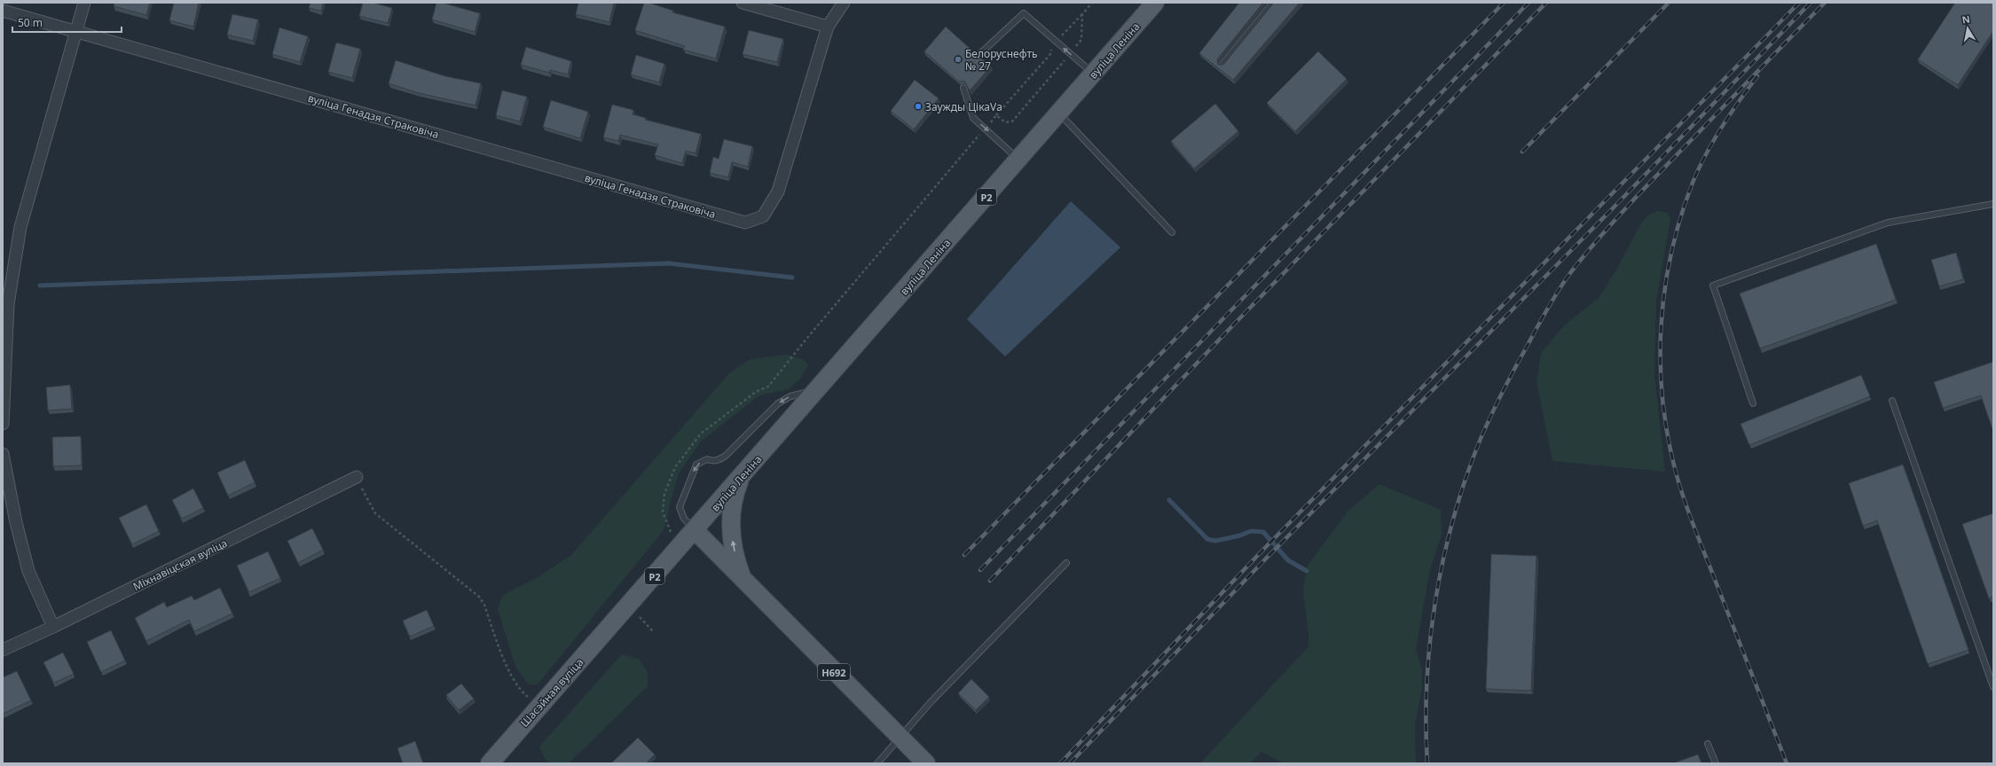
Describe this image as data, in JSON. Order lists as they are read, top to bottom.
{
  "streets": {
    "main road": [
      "вуліца Леніна",
      "Р2",
      "Н692",
      "Шасэйная вуліца"
    ],
    "street": ["вуліца Генадзя Страковіча", "Міхнавіцская вуліца"]
  },
  "crossings": [
    ["вуліца Леніна", "Н692"],
    ["вуліца Леніна", "Шасэйная вуліца"],
    ["Н692", "Шасэйная вуліца"]
  ],
  "places": ["Белоруснефть № 27", "Заужды ЦікаVа"],
  "scale_bar": "50 m",
  "north": "top"
}
